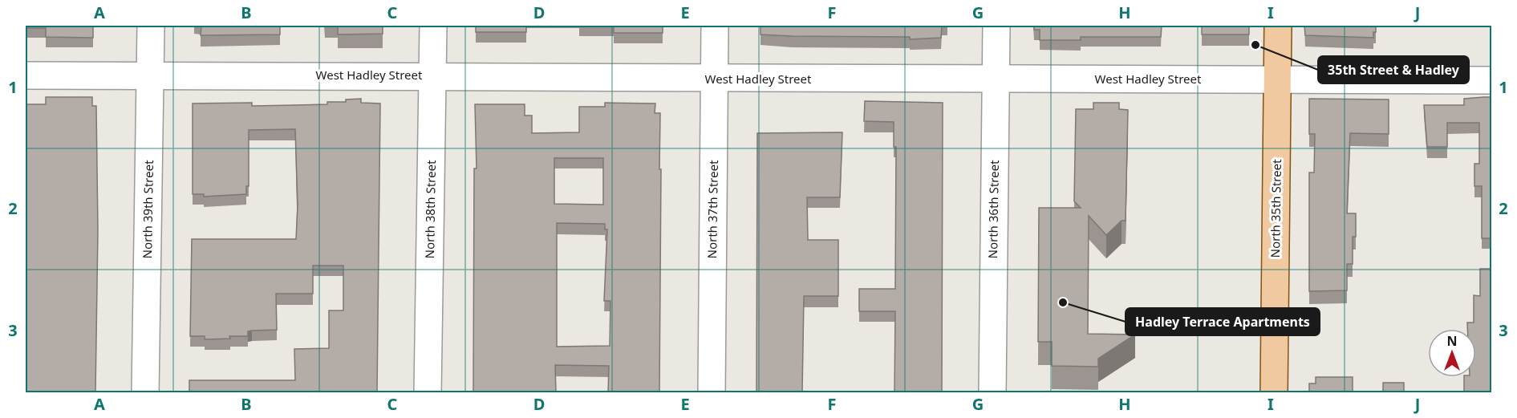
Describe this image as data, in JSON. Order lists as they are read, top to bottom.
{
  "streets": {
    "main road": ["North 35th Street"],
    "street": [
      "West Hadley Street",
      "North 39th Street",
      "North 38th Street",
      "North 37th Street",
      "North 36th Street"
    ]
  },
  "crossings": [
    ["West Hadley Street", "North 35th Street"],
    ["West Hadley Street", "North 39th Street"],
    ["West Hadley Street", "North 38th Street"],
    ["West Hadley Street", "North 37th Street"],
    ["West Hadley Street", "North 36th Street"]
  ],
  "places": ["35th Street & Hadley", "Hadley Terrace Apartments"],
  "north": "top",
  "grid": {
    "columns": [
      "A",
      "B",
      "C",
      "D",
      "E",
      "F",
      "G",
      "H",
      "I",
      "J"
    ],
    "rows": ["1", "2", "3"]
  }
}
